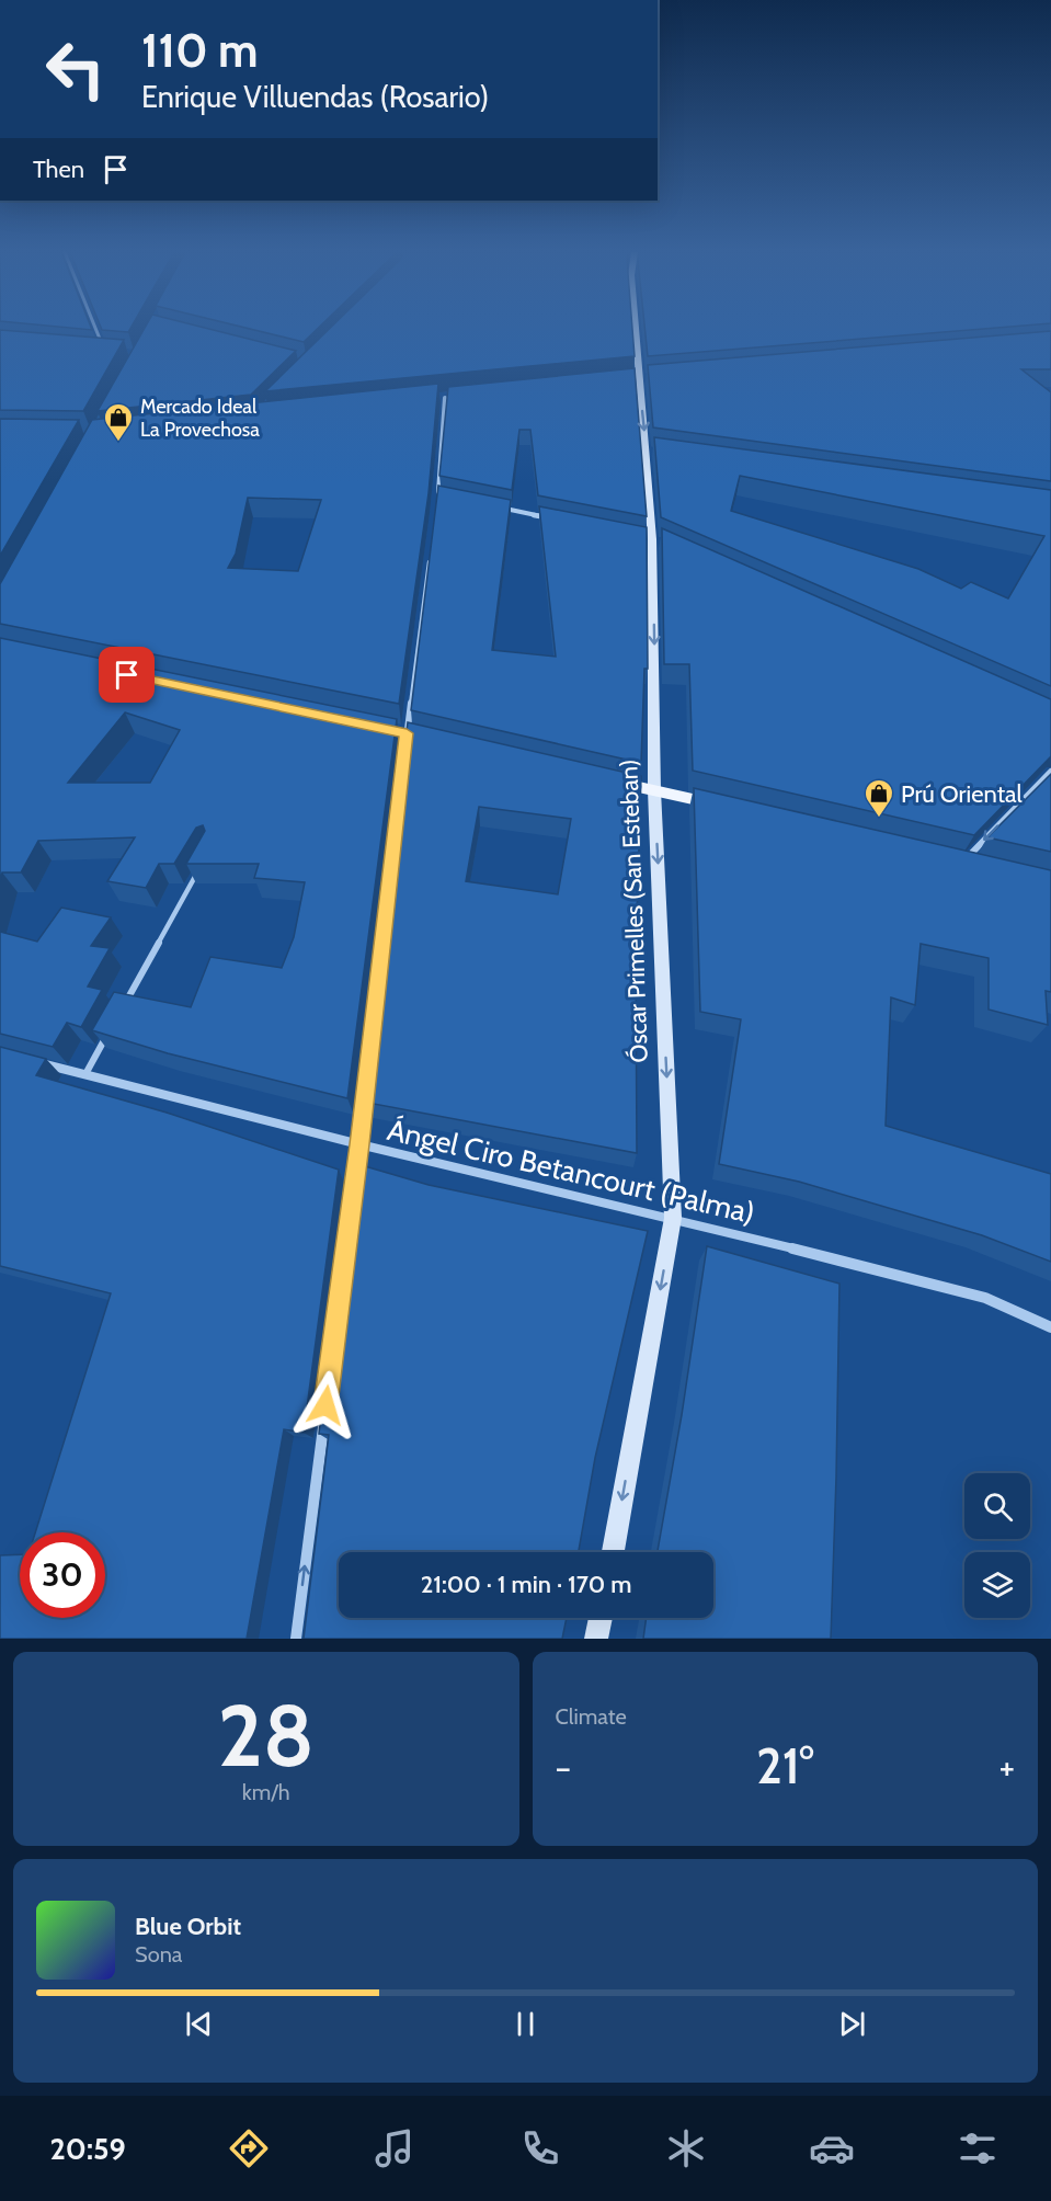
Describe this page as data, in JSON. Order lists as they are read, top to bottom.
{
  "streets": {
    "main road": ["Óscar Primelles (San Esteban)"],
    "street": ["Ángel Ciro Betancourt (Palma)"]
  },
  "crossings": [
    ["Óscar Primelles (San Esteban)", "Ángel Ciro Betancourt (Palma)"]
  ],
  "one_way": ["Óscar Primelles (San Esteban)"],
  "places": {
    "shop": ["Mercado Ideal La Provechosa", "Prú Oriental"]
  },
  "page": {
    "turn": ["110 m", "Enrique Villuendas (Rosario)"],
    "then": "Then",
    "limit": "30",
    "trip": "21:00 · 1 min · 170 m",
    "tile": [
      ["28", "km/h"],
      "Climate"
    ],
    "heat": ["−", "21°", "+"],
    "song": ["Blue Orbit", "Sona"],
    "tabs": "20:59"
  }
}
